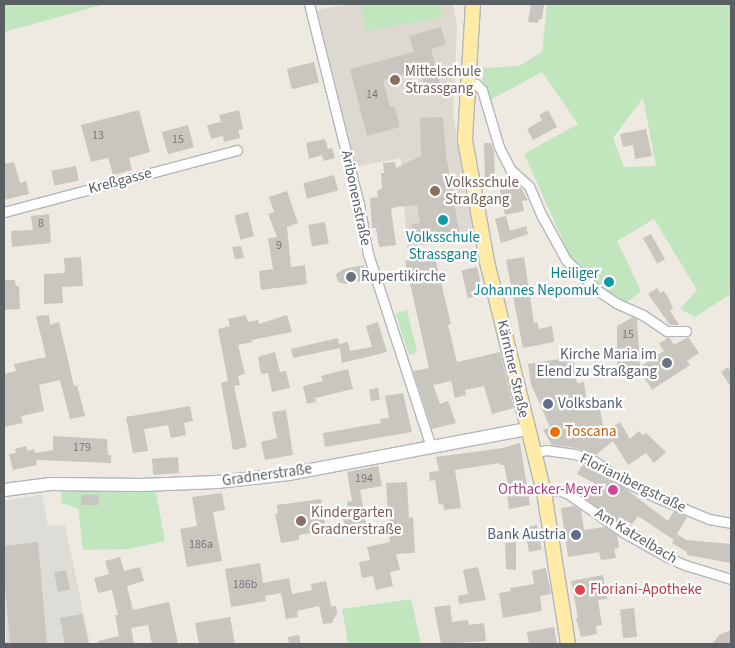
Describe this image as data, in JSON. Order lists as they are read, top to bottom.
{
  "streets": {
    "main road": ["Kärntner Straße", "Gradnerstraße"],
    "street": [
      "Kreßgasse",
      "Aribonenstraße",
      "Florianibergstraße",
      "Am Katzelbach"
    ]
  },
  "crossings": [
    ["Aribonenstraße", "Gradnerstraße"],
    ["Kärntner Straße", "Gradnerstraße"],
    ["Kärntner Straße", "Florianibergstraße"],
    ["Kärntner Straße", "Am Katzelbach"]
  ],
  "places": [
    "Mittelschule Strassgang",
    "Volksschule Straßgang",
    "Volksschule Strassgang",
    "Rupertikirche",
    "Heiliger Johannes Nepomuk",
    "Kirche Maria im Elend zu Straßgang",
    "Volksbank",
    "Toscana",
    "Orthacker-Meyer",
    "Kindergarten Gradnerstraße",
    "Bank Austria",
    "Floriani-Apotheke"
  ],
  "house_numbers": [
    "14",
    "13",
    "15",
    "8",
    "9",
    "15",
    "179",
    "194",
    "186a",
    "186b"
  ]
}
